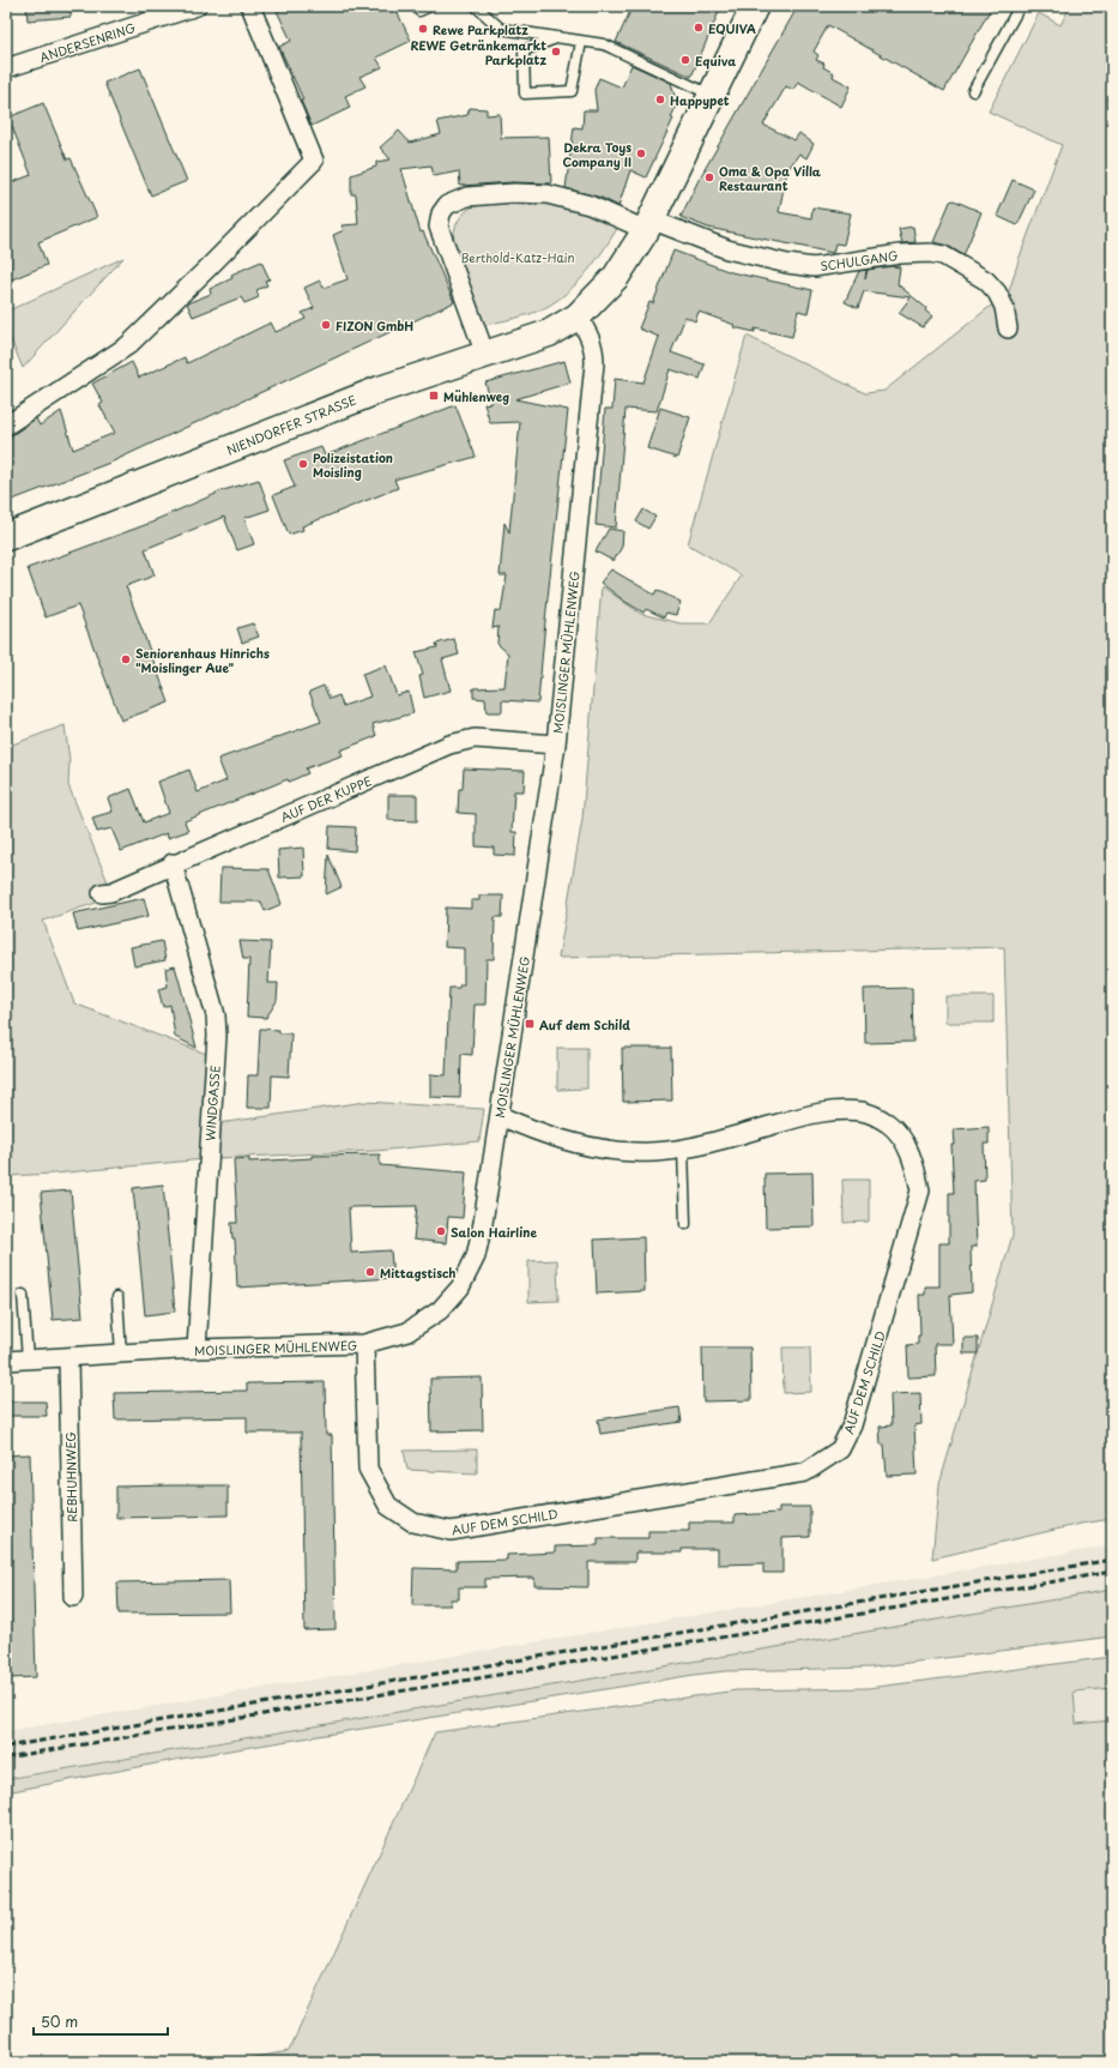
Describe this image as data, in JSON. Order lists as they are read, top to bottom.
{
  "streets": {
    "main road": ["NIENDORFER STRASSE"],
    "street": [
      "ANDERSENRING",
      "SCHULGANG",
      "MOISLINGER MÜHLENWEG",
      "AUF DER KUPPE",
      "WINDGASSE",
      "AUF DEM SCHILD",
      "REBHUHNWEG"
    ]
  },
  "crossings": [
    ["SCHULGANG", "NIENDORFER STRASSE"],
    ["NIENDORFER STRASSE", "MOISLINGER MÜHLENWEG"],
    ["MOISLINGER MÜHLENWEG", "AUF DER KUPPE"],
    ["MOISLINGER MÜHLENWEG", "WINDGASSE"],
    ["MOISLINGER MÜHLENWEG", "AUF DEM SCHILD"],
    ["MOISLINGER MÜHLENWEG", "REBHUHNWEG"],
    ["AUF DER KUPPE", "WINDGASSE"]
  ],
  "parks": ["Berthold-Katz-Hain"],
  "places": {
    "other": [
      "EQUIVA",
      "Rewe Parkplatz",
      "REWE Getränkemarkt Parkplatz",
      "Equiva",
      "Happypet",
      "Dekra Toys Company II",
      "Oma & Opa Villa Restaurant",
      "FIZON GmbH",
      "Polizeistation Moisling",
      "Seniorenhaus Hinrichs \"Moislinger Aue\"",
      "Salon Hairline",
      "Mittagstisch"
    ],
    "transit": ["Mühlenweg", "Auf dem Schild"]
  },
  "scale_bar": "50 m"
}
